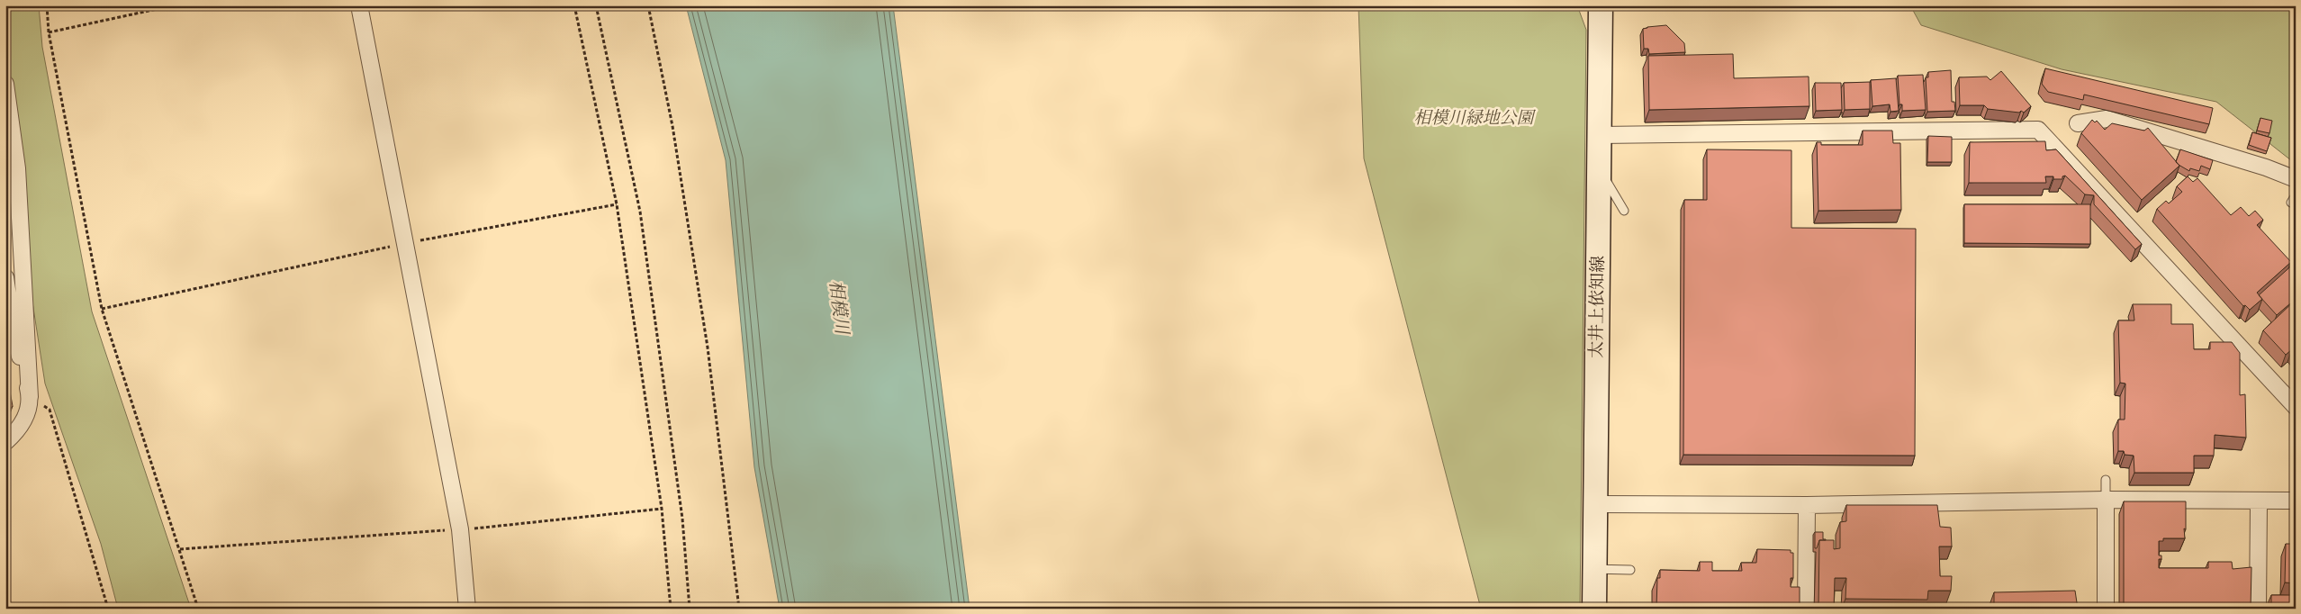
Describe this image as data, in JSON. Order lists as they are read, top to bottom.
{
  "streets": {
    "main road": ["太井上依知線"]
  },
  "water": ["相模川"],
  "parks": ["相模川緑地公園"]
}
